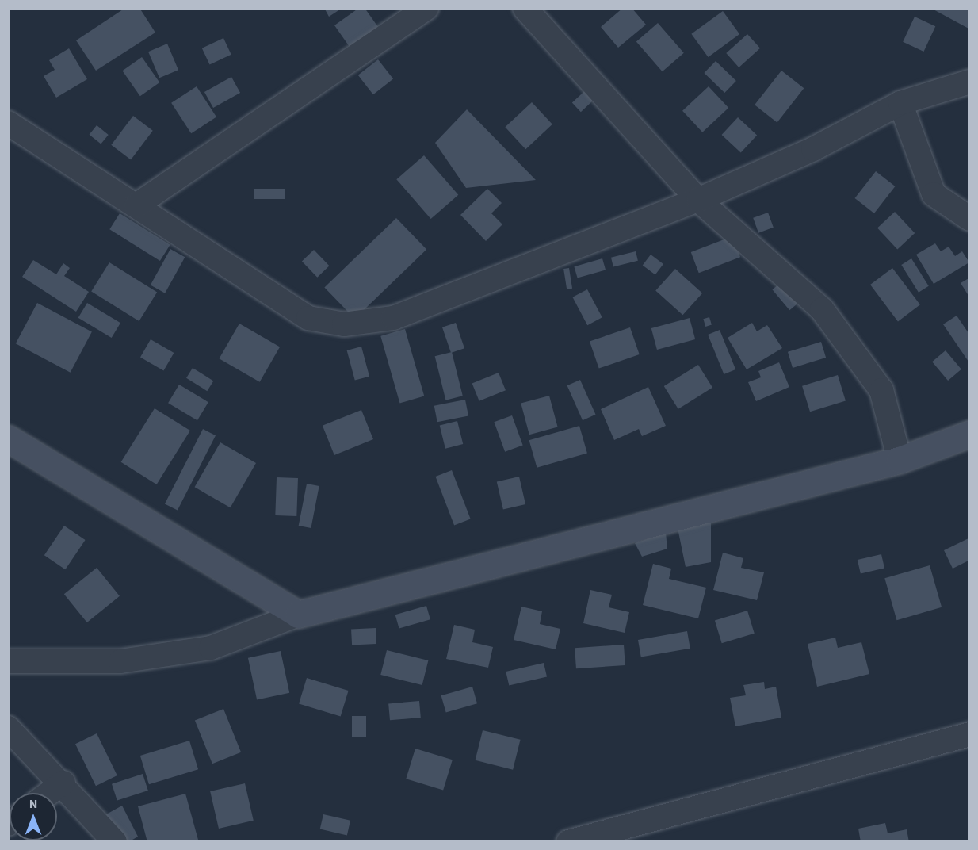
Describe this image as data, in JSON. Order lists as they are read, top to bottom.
{
  "north": "top"
}
